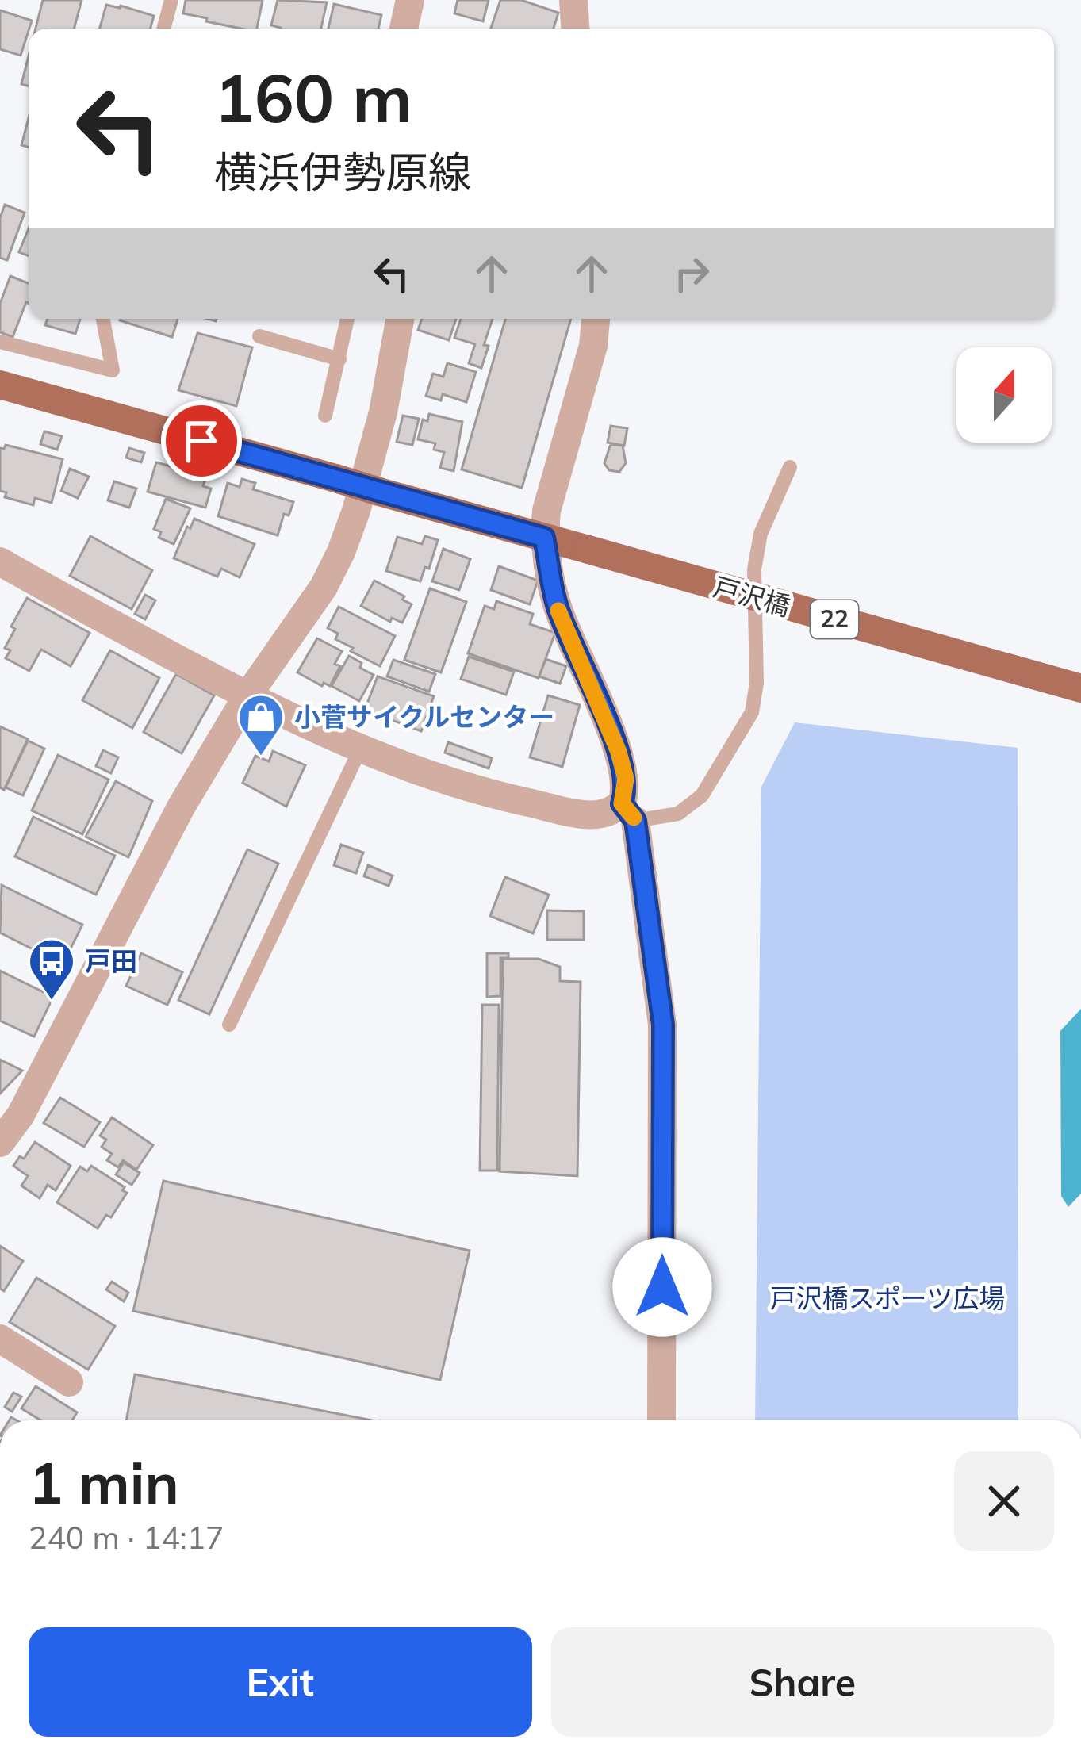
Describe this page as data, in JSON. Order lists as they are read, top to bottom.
{
  "streets": {
    "main road": ["戸沢橋", "22"]
  },
  "crossings": [
    ["戸沢橋", "22"]
  ],
  "parks": ["戸沢橋スポーツ広場"],
  "places": {
    "shop": ["小菅サイクルセンター"],
    "bus stop": ["戸田"]
  },
  "north": "top",
  "page": {
    "turn": ["160 m", "横浜伊勢原線"],
    "heading": ["1 min", "240 m · 14:17"],
    "buttons": ["Exit", "Share"]
  }
}
